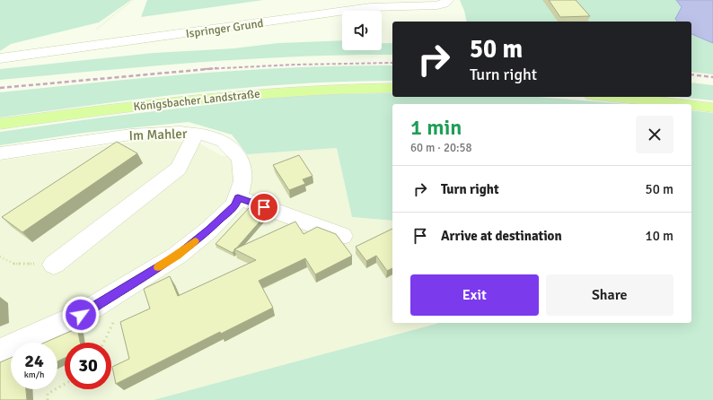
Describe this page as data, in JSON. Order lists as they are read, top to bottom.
{
  "streets": {
    "main road": ["Königsbacher Landstraße"],
    "street": ["Ispringer Grund", "Im Mahler"]
  },
  "page": {
    "turn": ["50 m", "Turn right"],
    "heading": ["1 min", "60 m · 20:58"],
    "list": [
      {
        "name": "Turn right",
        "value": "50 m"
      },
      {
        "name": "Arrive at destination",
        "value": "10 m"
      }
    ],
    "buttons": ["Exit", "Share"],
    "speed": "24 km/h",
    "limit": "30"
  }
}
